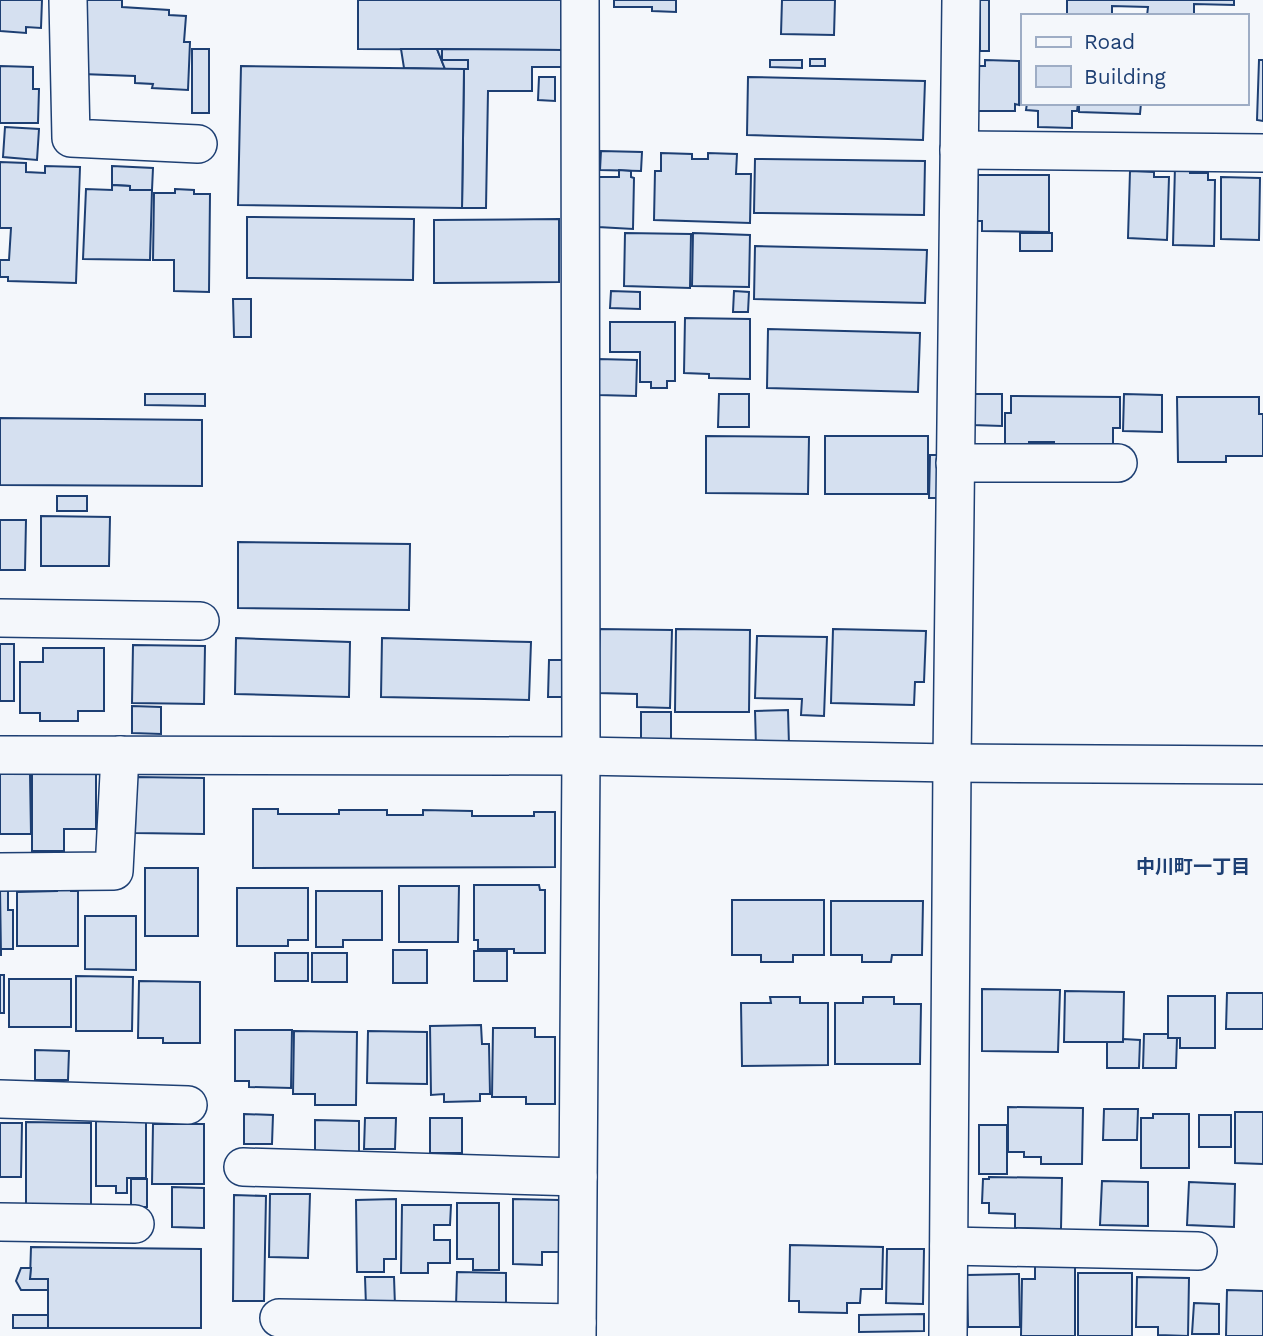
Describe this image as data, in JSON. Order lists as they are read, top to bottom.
{
  "districts": ["中川町一丁目"],
  "legend": ["Road", "Building"]
}
